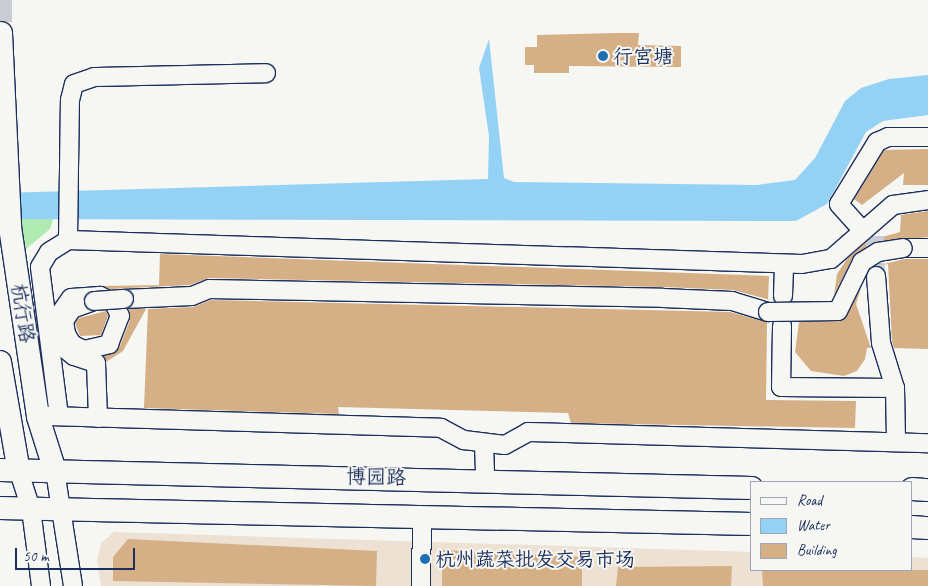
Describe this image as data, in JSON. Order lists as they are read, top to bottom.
{
  "streets": {
    "main road": ["杭行路", "博园路"]
  },
  "crossings": [
    ["杭行路", "博园路"]
  ],
  "places": ["行宫塘", "杭州蔬菜批发交易市场"],
  "legend": ["Road", "Water", "Building"],
  "scale_bar": "50 m"
}
